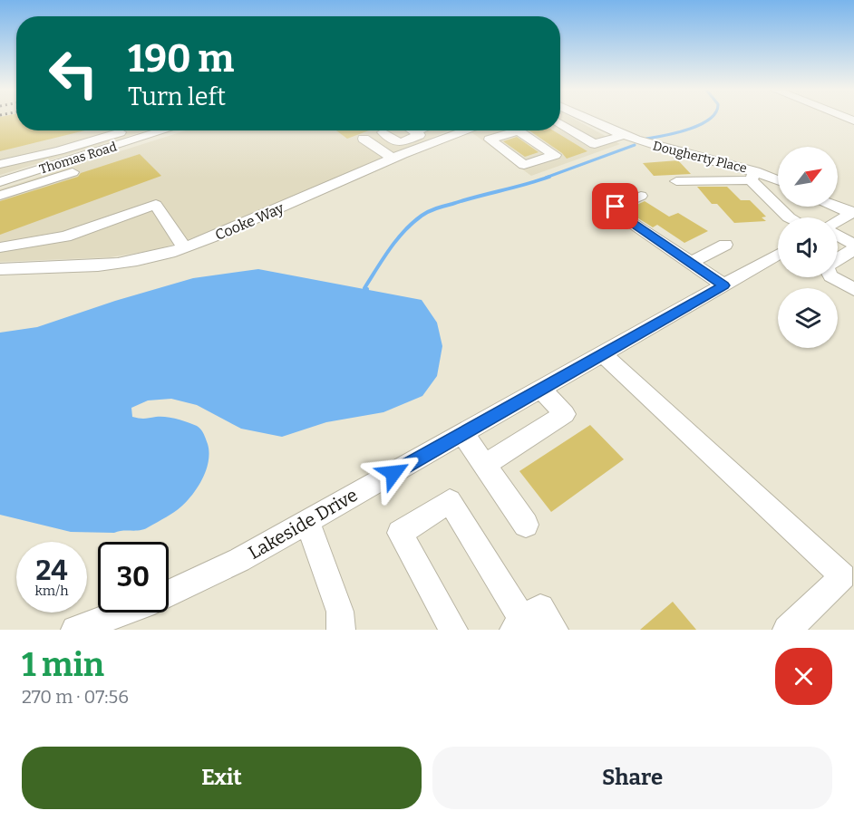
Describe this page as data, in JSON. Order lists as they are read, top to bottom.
{
  "streets": {
    "street": [
      "Dougherty Place",
      "Thomas Road",
      "Cooke Way",
      "Lakeside Drive"
    ]
  },
  "north": "top right",
  "page": {
    "turn": ["190 m", "Turn left"],
    "speed": "24 km/h",
    "limit": "30",
    "heading": ["1 min", "270 m · 07:56"],
    "buttons": ["Exit", "Share"]
  }
}
